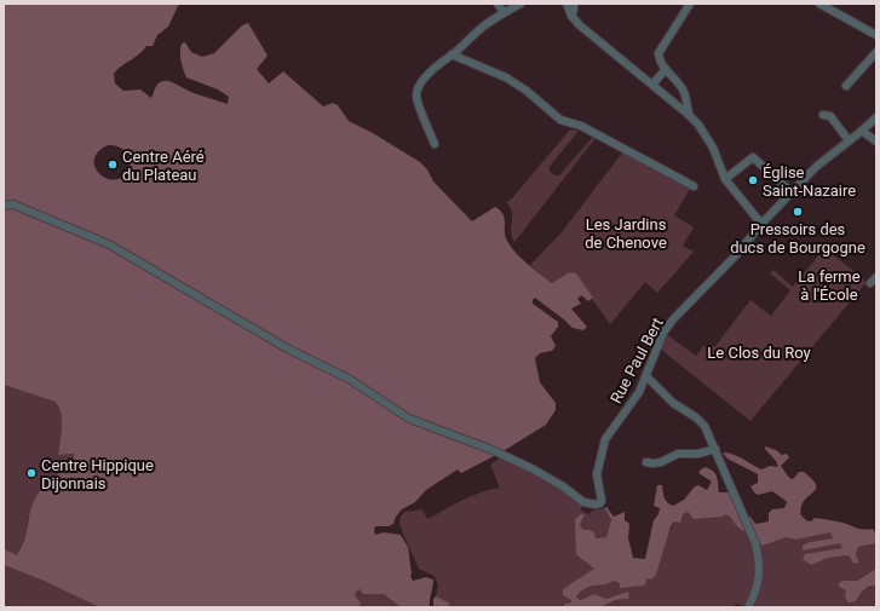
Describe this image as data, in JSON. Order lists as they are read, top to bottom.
{
  "streets": {
    "street": ["Rue Paul Bert"]
  },
  "parks": ["Les Jardins de Chenove", "La ferme à l'École", "Le Clos du Roy"],
  "places": [
    "Centre Aéré du Plateau",
    "Église Saint-Nazaire",
    "Pressoirs des ducs de Bourgogne",
    "Centre Hippique Dijonnais"
  ]
}
